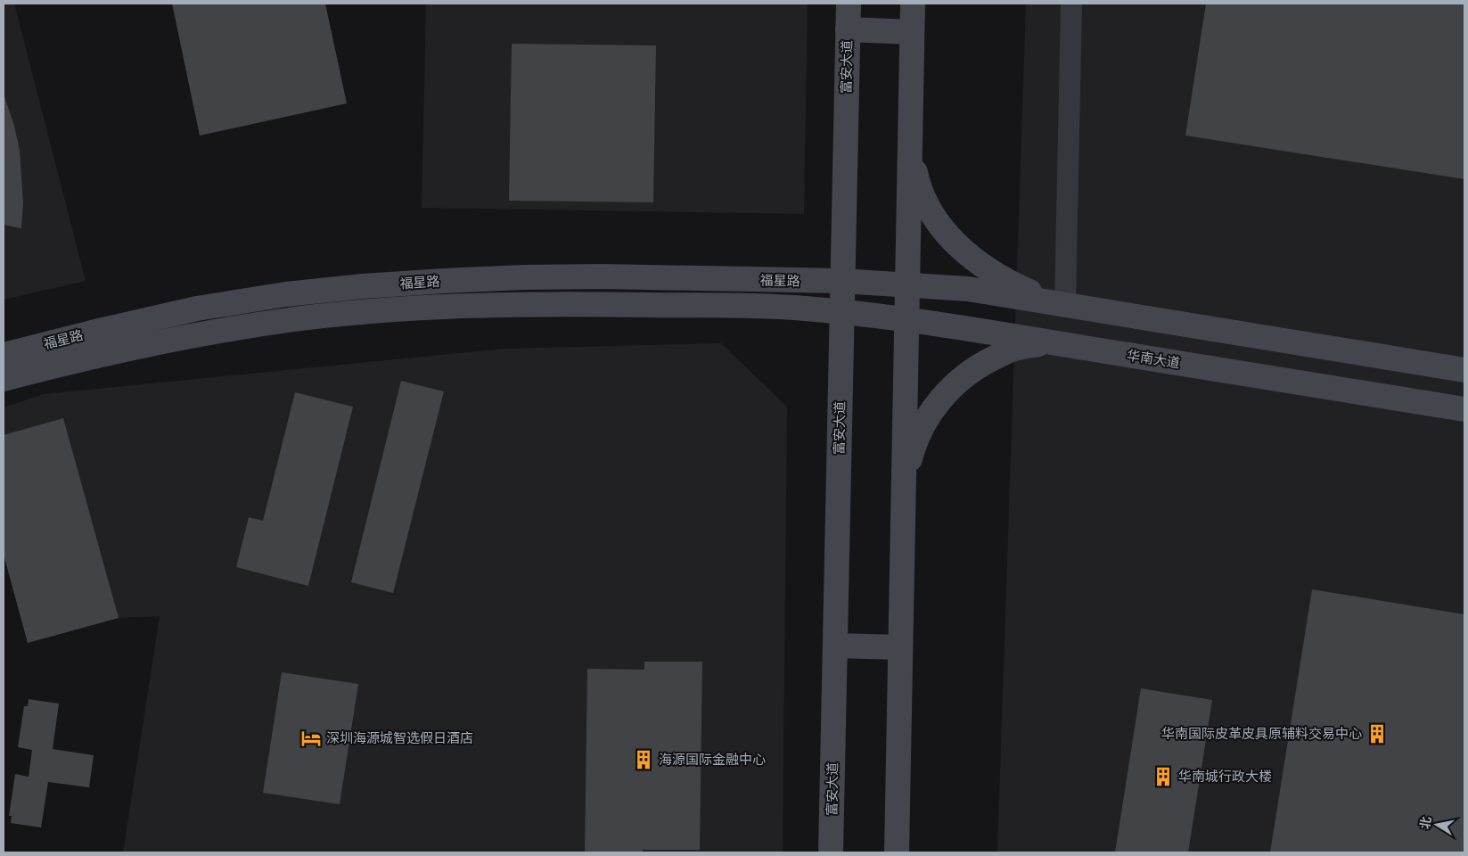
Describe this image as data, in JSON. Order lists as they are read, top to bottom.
{
  "streets": {
    "street": ["富安大道", "福星路", "华南大道"]
  },
  "crossings": [
    ["富安大道", "福星路"],
    ["富安大道", "华南大道"],
    ["福星路", "华南大道"]
  ],
  "places": {
    "building": ["华南国际皮革皮具原辅料交易中心", "海源国际金融中心", "华南城行政大楼"],
    "hotel": ["深圳海源城智选假日酒店"]
  },
  "north": "left"
}
